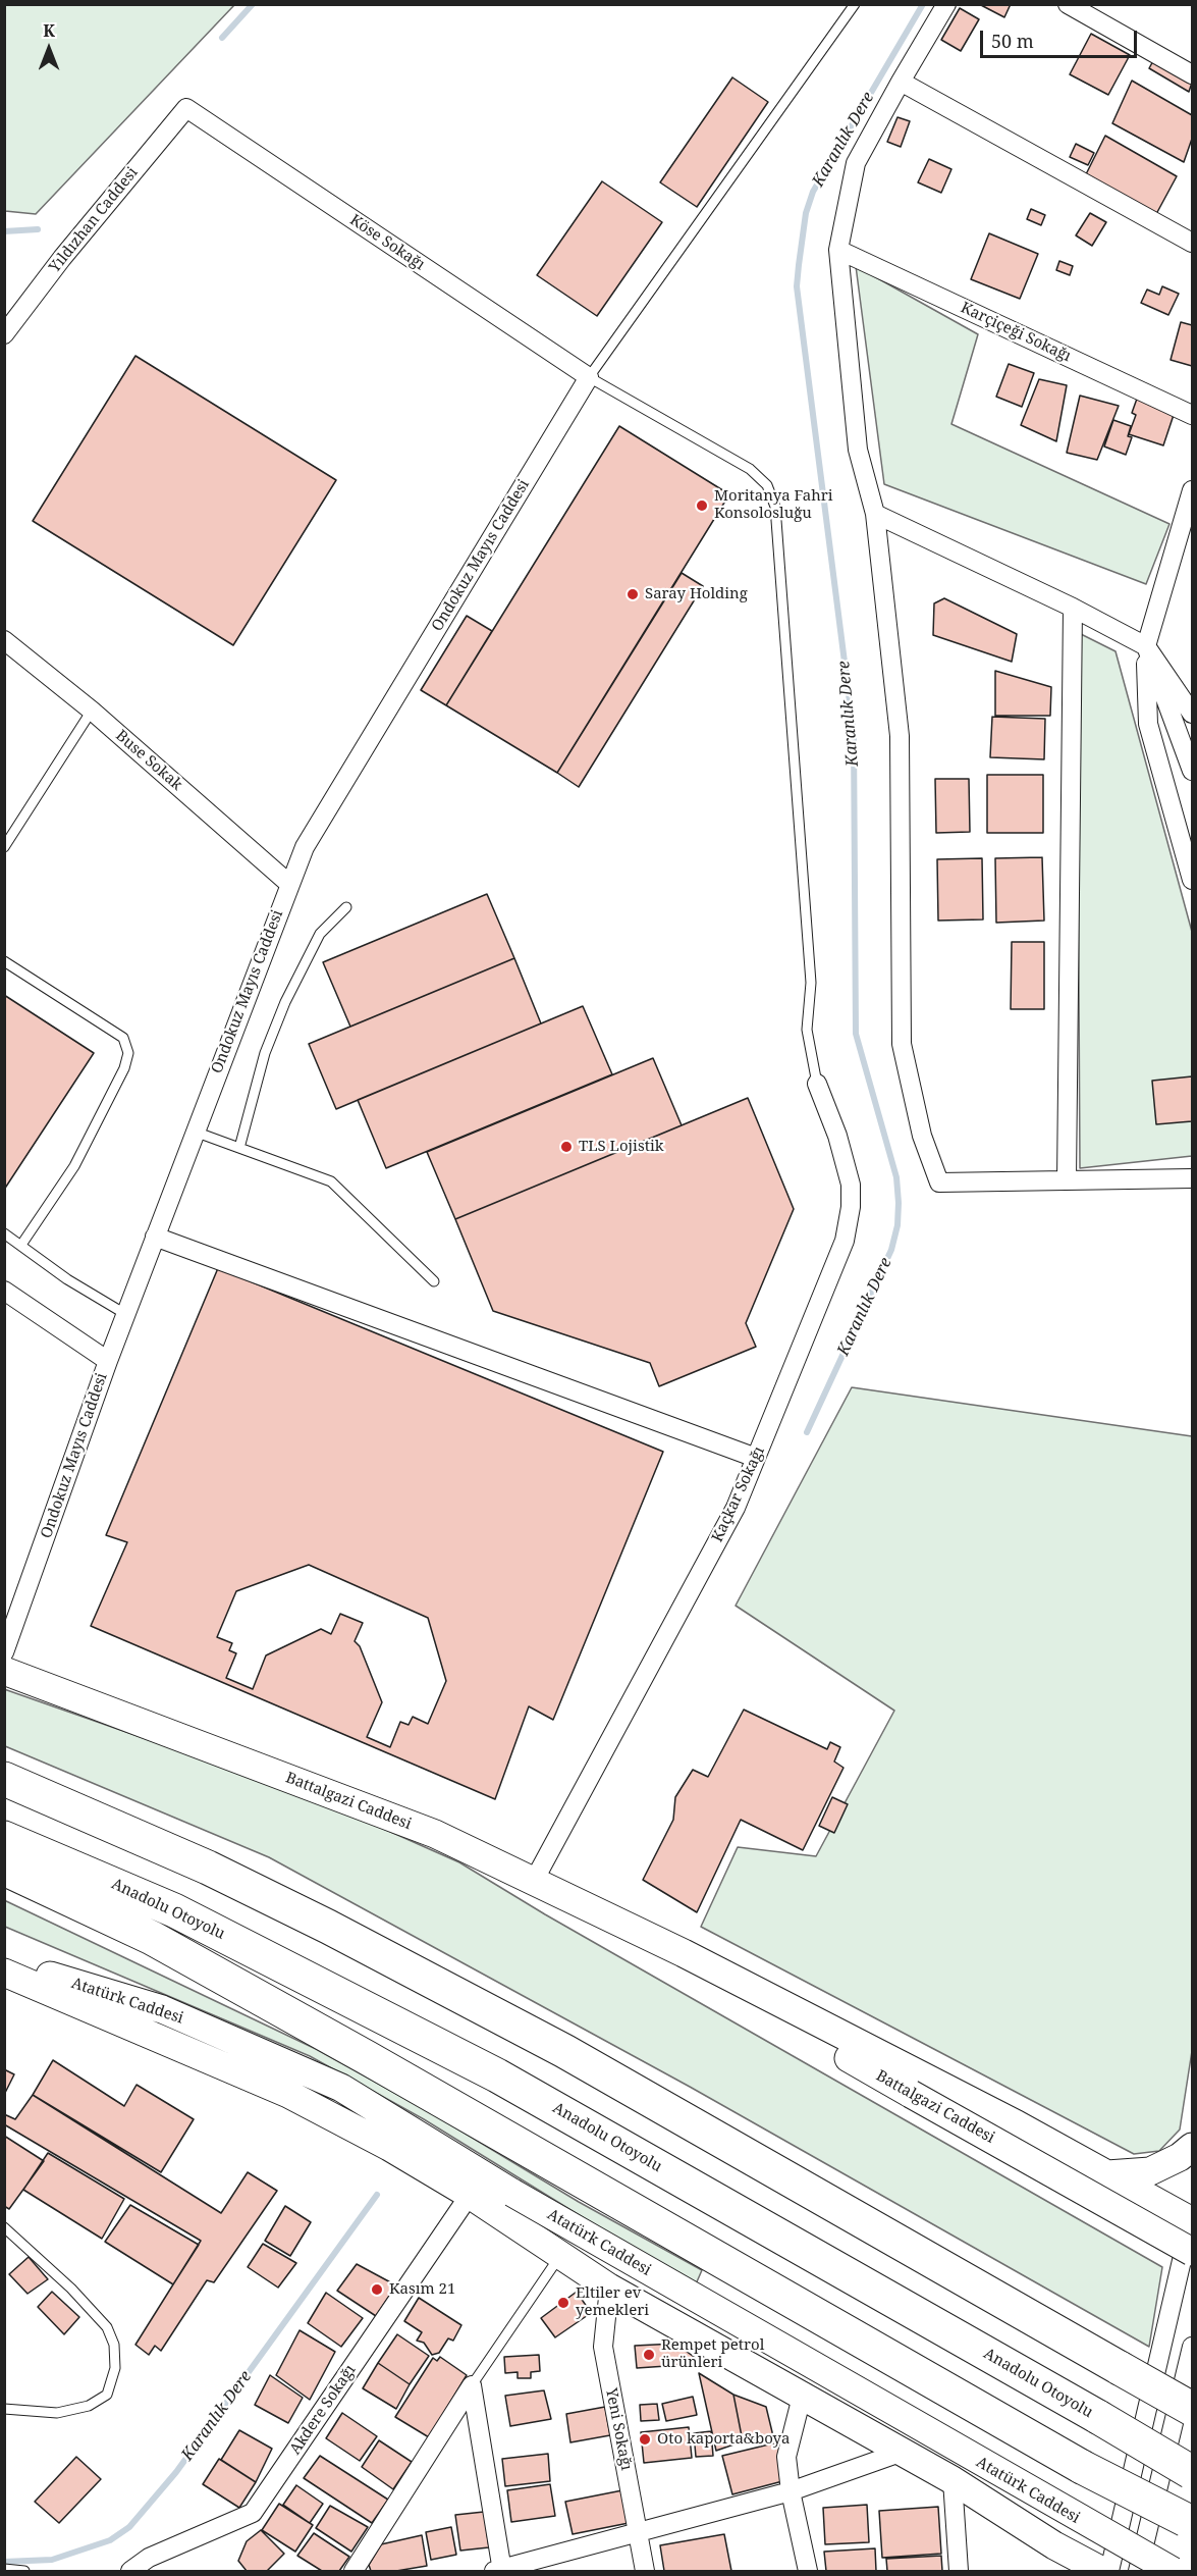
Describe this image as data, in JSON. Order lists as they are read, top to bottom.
{
  "streets": {
    "highway": ["Anadolu Otoyolu"],
    "main road": ["Battalgazi Caddesi", "Atatürk Caddesi"],
    "street": [
      "Yıldızhan Caddesi",
      "Köse Sokağı",
      "Karçiçeği Sokağı",
      "Ondokuz Mayıs Caddesi",
      "Buse Sokak",
      "Kaçkar Sokağı",
      "Akdere Sokağı",
      "Yeni Sokağı"
    ]
  },
  "crossings": [
    ["Yıldızhan Caddesi", "Köse Sokağı"],
    ["Köse Sokağı", "Ondokuz Mayıs Caddesi"],
    ["Ondokuz Mayıs Caddesi", "Buse Sokak"],
    ["Kaçkar Sokağı", "Battalgazi Caddesi"],
    ["Atatürk Caddesi", "Akdere Sokağı"],
    ["Atatürk Caddesi", "Yeni Sokağı"]
  ],
  "water": ["Karanlık Dere"],
  "places": [
    "Moritanya Fahri Konsolosluğu",
    "Saray Holding",
    "TLS Lojistik",
    "Kasım 21",
    "Eltiler ev yemekleri",
    "Rempet petrol ürünleri",
    "Oto kaporta&boya"
  ],
  "scale_bar": "50 m",
  "north": "top"
}
